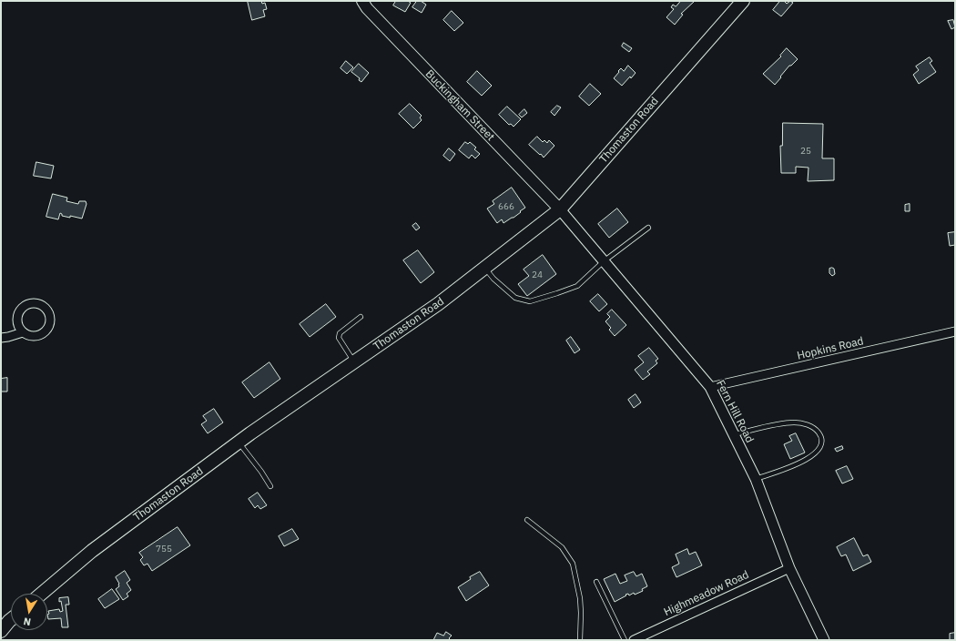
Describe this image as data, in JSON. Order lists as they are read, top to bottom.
{
  "streets": {
    "main road": ["Buckingham Street", "Thomaston Road"],
    "street": ["Hopkins Road", "Fern Hill Road", "Highmeadow Road"]
  },
  "crossings": [
    ["Buckingham Street", "Thomaston Road"],
    ["Buckingham Street", "Fern Hill Road"],
    ["Thomaston Road", "Fern Hill Road"],
    ["Hopkins Road", "Fern Hill Road"],
    ["Fern Hill Road", "Highmeadow Road"]
  ],
  "house_numbers": [
    "25",
    "666",
    "24",
    "755"
  ],
  "north": "bottom"
}
